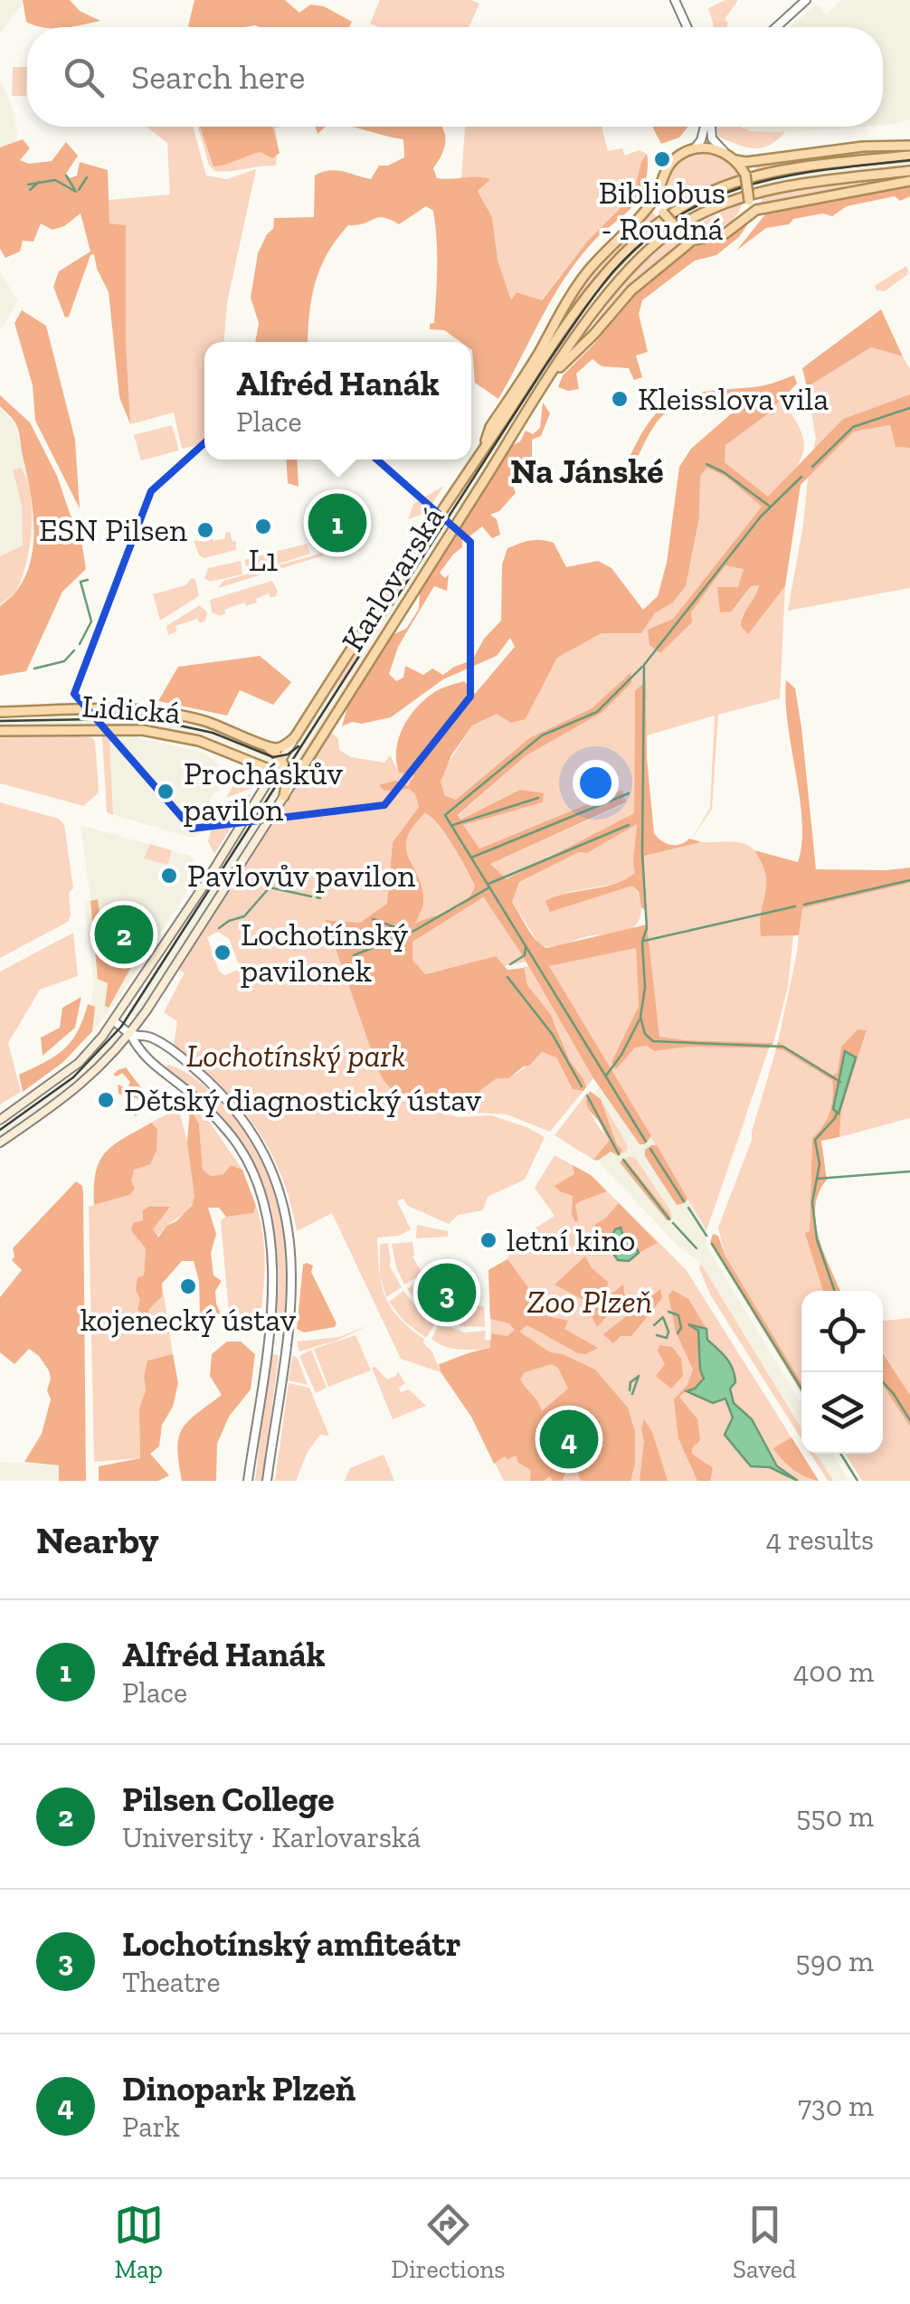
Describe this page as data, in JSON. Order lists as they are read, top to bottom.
{
  "streets": {
    "main road": ["Karlovarská", "Lidická"]
  },
  "crossings": [
    ["Karlovarská", "Lidická"]
  ],
  "districts": ["Na Jánské"],
  "parks": ["Lochotínský park", "Zoo Plzeň"],
  "places": [
    "Bibliobus - Roudná",
    "Kleisslova vila",
    "L1",
    "ESN Pilsen",
    "Procháskův pavilon",
    "Pavlovův pavilon",
    "Lochotínský pavilonek",
    "Dětský diagnostický ústav",
    "letní kino",
    "kojenecký ústav"
  ],
  "page": {
    "search": "Search here",
    "popup": ["Alfréd Hanák", "Place"],
    "pins": [
      "1",
      "2",
      "3",
      "4"
    ],
    "heading": ["Nearby", "4 results"],
    "list": [
      {
        "mark": "1",
        "name": "Alfréd Hanák",
        "note": "Place",
        "value": "400 m"
      },
      {
        "mark": "2",
        "name": "Pilsen College",
        "note": "University · Karlovarská",
        "value": "550 m"
      },
      {
        "mark": "3",
        "name": "Lochotínský amfiteátr",
        "note": "Theatre",
        "value": "590 m"
      },
      {
        "mark": "4",
        "name": "Dinopark Plzeň",
        "note": "Park",
        "value": "730 m"
      }
    ],
    "nav": ["Map", "Directions", "Saved"]
  }
}
